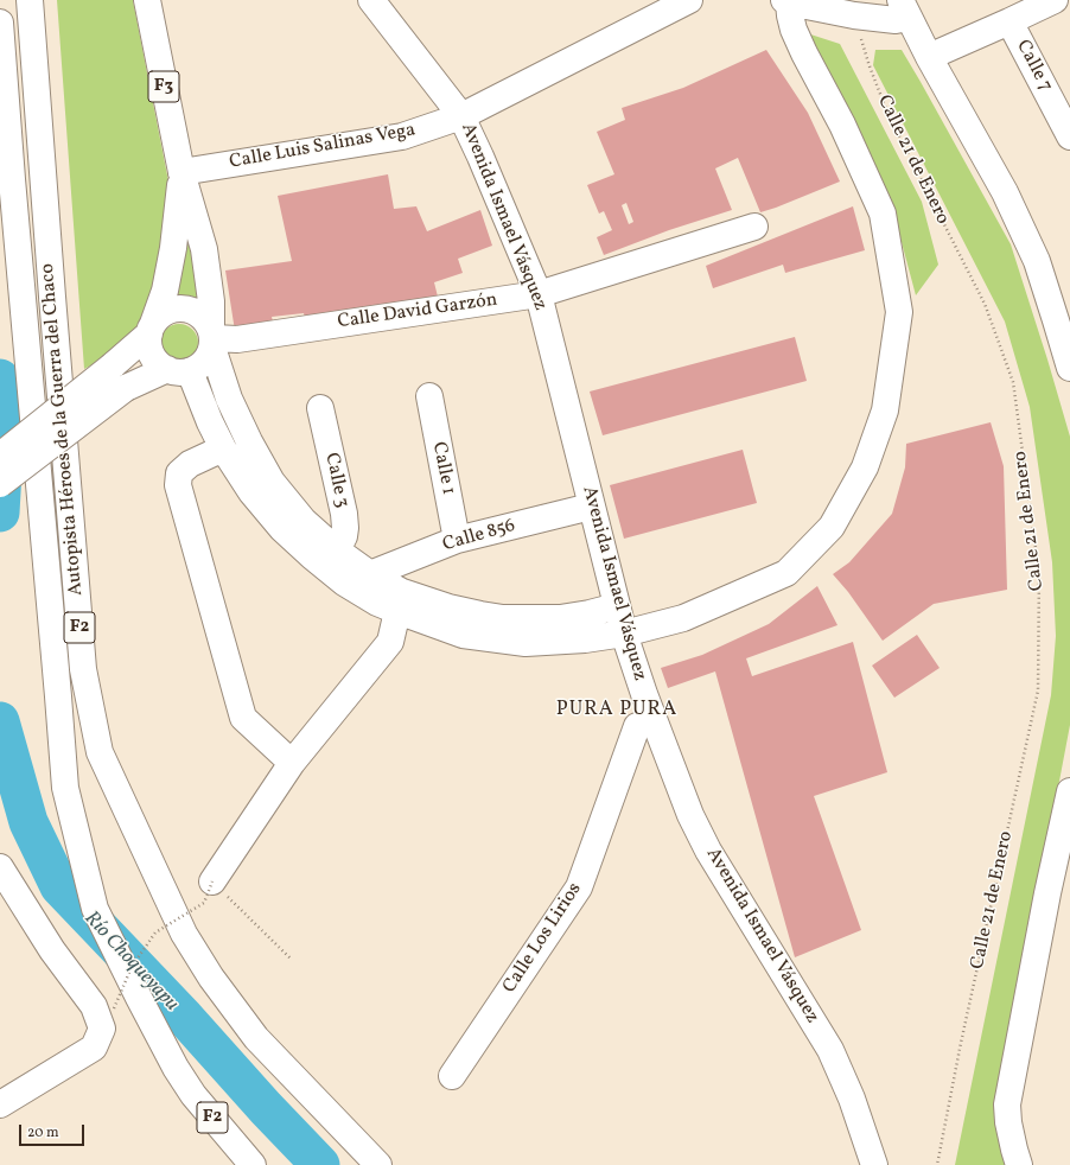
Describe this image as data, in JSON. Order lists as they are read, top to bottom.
{
  "streets": {
    "main road": [
      "Calle 7",
      "F3",
      "Calle Luis Salinas Vega",
      "Avenida Ismael Vásquez",
      "Calle David Garzón",
      "Autopista Héroes de la Guerra del Chaco",
      "Calle 1",
      "Calle 3",
      "Calle 856",
      "F2",
      "Calle Los Lirios"
    ],
    "path": ["Calle 21 de Enero"]
  },
  "crossings": [
    ["F3", "Calle Luis Salinas Vega"],
    ["F3", "Calle David Garzón"],
    ["Calle Luis Salinas Vega", "Avenida Ismael Vásquez"],
    ["Avenida Ismael Vásquez", "Calle David Garzón"],
    ["Avenida Ismael Vásquez", "Calle 856"],
    ["Avenida Ismael Vásquez", "Calle Los Lirios"],
    ["Calle 1", "Calle 856"]
  ],
  "districts": ["PURA PURA"],
  "water": ["Río Choqueyapu"],
  "scale_bar": "20 m"
}
